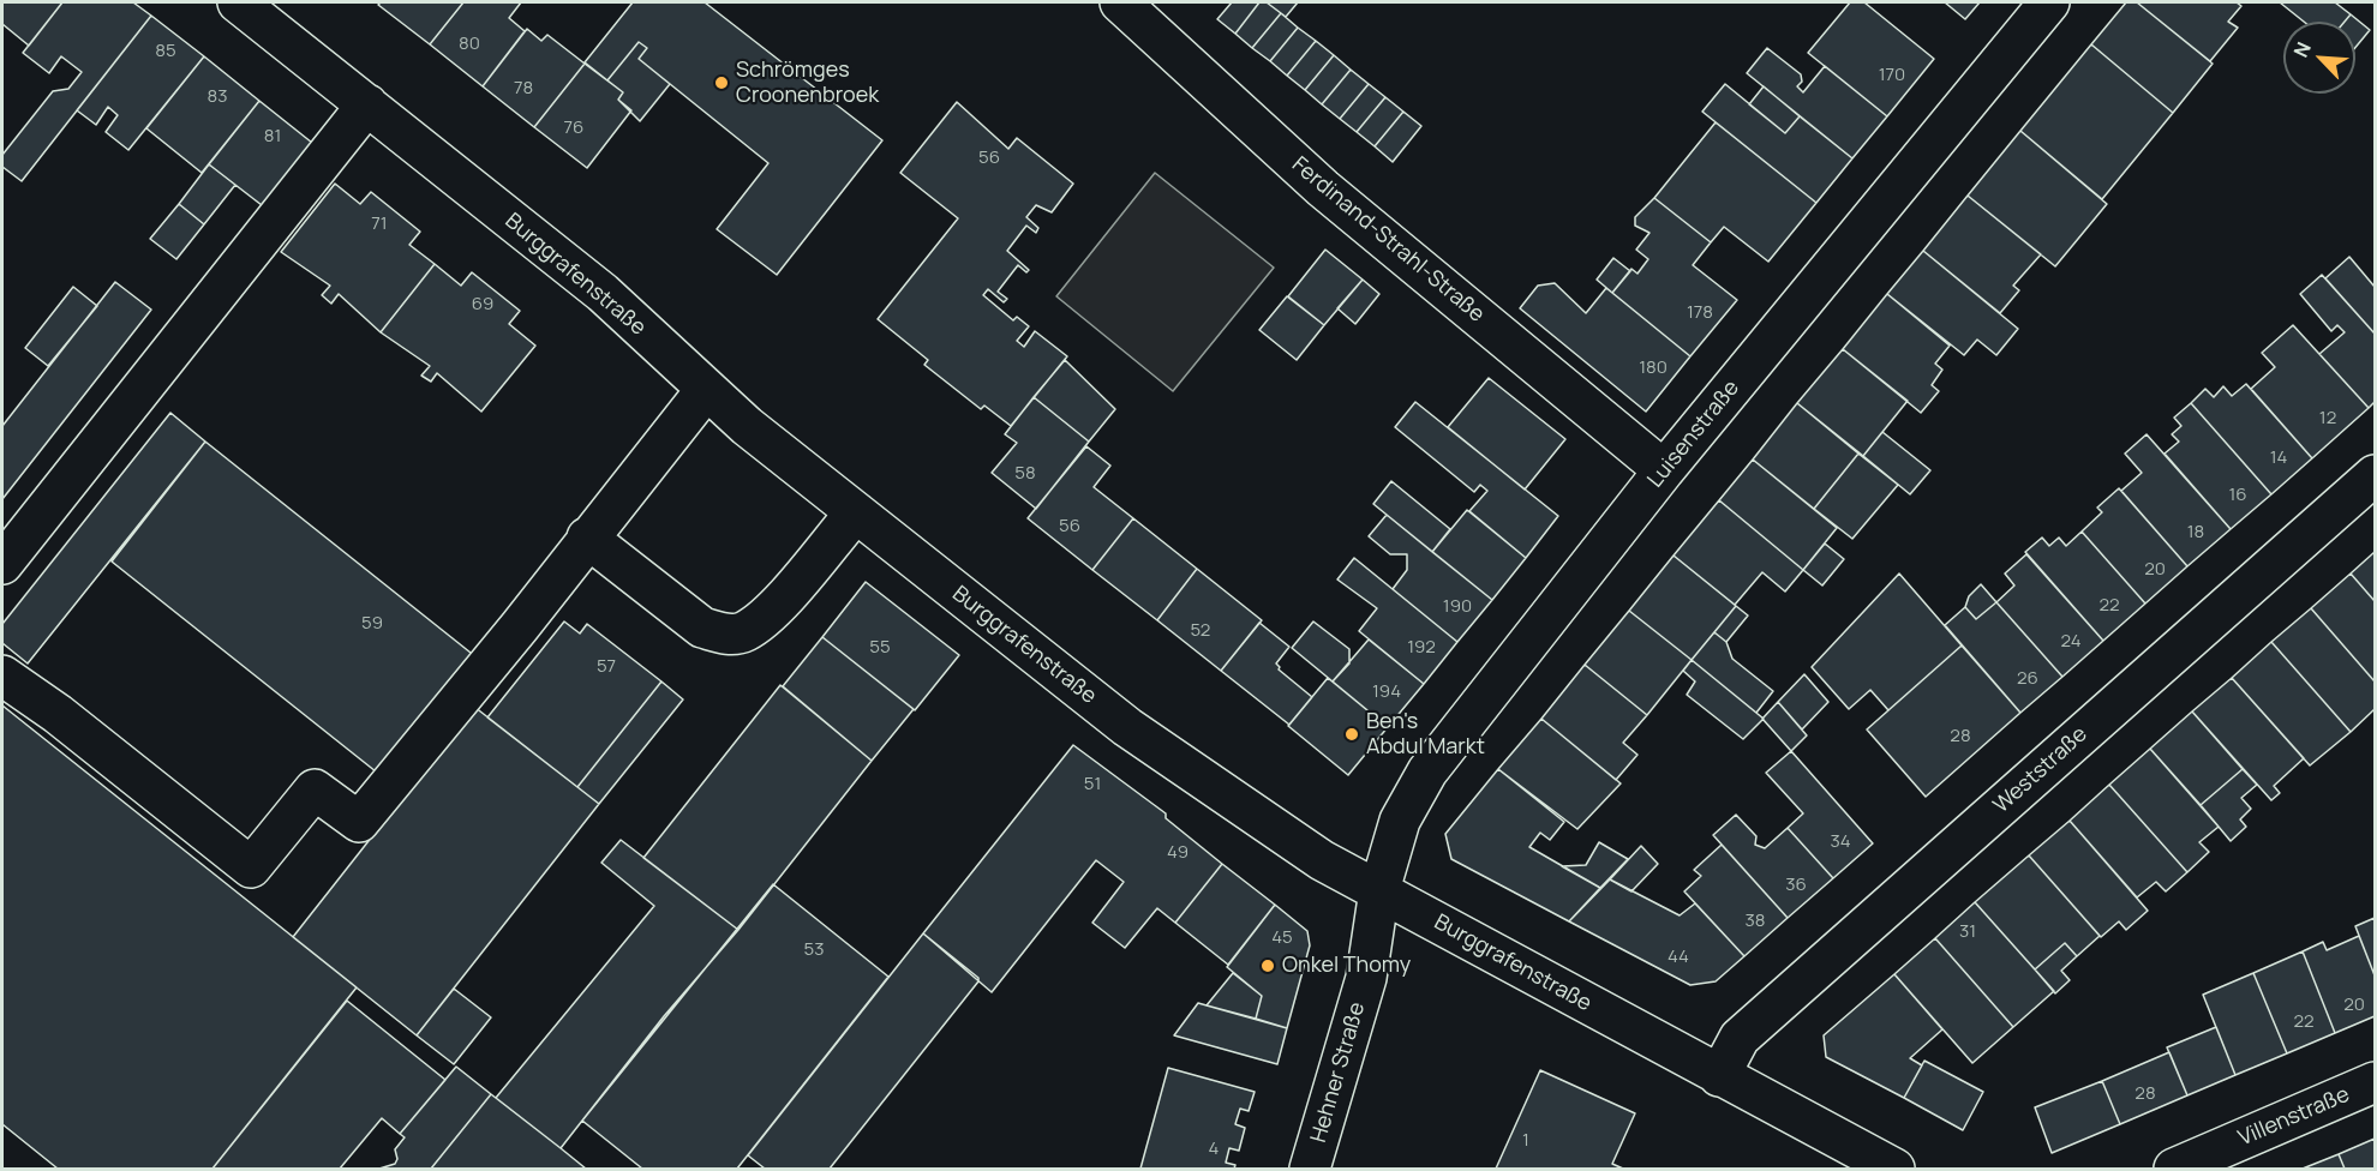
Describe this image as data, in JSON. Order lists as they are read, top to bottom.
{
  "streets": {
    "street": [
      "Ferdinand-Strahl-Straße",
      "Burggrafenstraße",
      "Luisenstraße",
      "Weststraße",
      "Hehner Straße",
      "Villenstraße"
    ]
  },
  "crossings": [
    ["Ferdinand-Strahl-Straße", "Luisenstraße"],
    ["Burggrafenstraße", "Luisenstraße"],
    ["Burggrafenstraße", "Weststraße"],
    ["Burggrafenstraße", "Hehner Straße"],
    ["Luisenstraße", "Hehner Straße"]
  ],
  "places": ["Schrömges Croonenbroek", "Ben's Abdul Markt", "Onkel Thomy"],
  "house_numbers": [
    "80",
    "85",
    "170",
    "78",
    "83",
    "76",
    "81",
    "56",
    "71",
    "69",
    "178",
    "180",
    "12",
    "14",
    "58",
    "16",
    "56",
    "18",
    "20",
    "22",
    "190",
    "59",
    "52",
    "24",
    "55",
    "192",
    "57",
    "26",
    "194",
    "28",
    "51",
    "34",
    "49",
    "36",
    "38",
    "31",
    "45",
    "53",
    "44",
    "20",
    "22",
    "28",
    "1",
    "4"
  ],
  "north": "top left"
}
